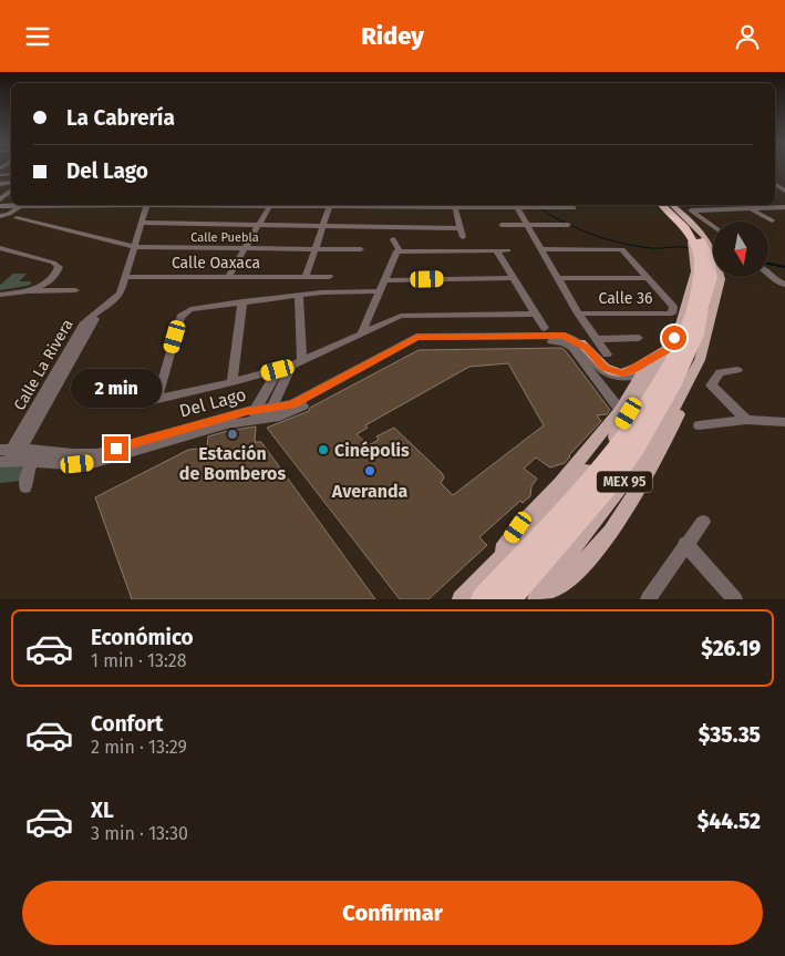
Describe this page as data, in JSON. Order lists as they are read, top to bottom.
{
  "streets": {
    "highway": ["MEX 95"],
    "street": [
      "Calle Puebla",
      "Calle Oaxaca",
      "Calle 36",
      "Calle La Rivera",
      "Del Lago"
    ]
  },
  "crossings": [
    ["Calle Puebla", "Calle La Rivera"],
    ["Calle Oaxaca", "Calle La Rivera"],
    ["Calle La Rivera", "Del Lago"]
  ],
  "places": ["Estación de Bomberos", "Cinépolis", "Averanda"],
  "north": "bottom",
  "page": {
    "header": "Ridey",
    "banner": ["La Cabrería", "Del Lago"],
    "bubble": "2 min",
    "list": [
      {
        "name": "Económico",
        "note": "1 min · 13:28",
        "value": "$26.19"
      },
      {
        "name": "Confort",
        "note": "2 min · 13:29",
        "value": "$35.35"
      },
      {
        "name": "XL",
        "note": "3 min · 13:30",
        "value": "$44.52"
      }
    ],
    "buttons": "Confirmar"
  }
}
